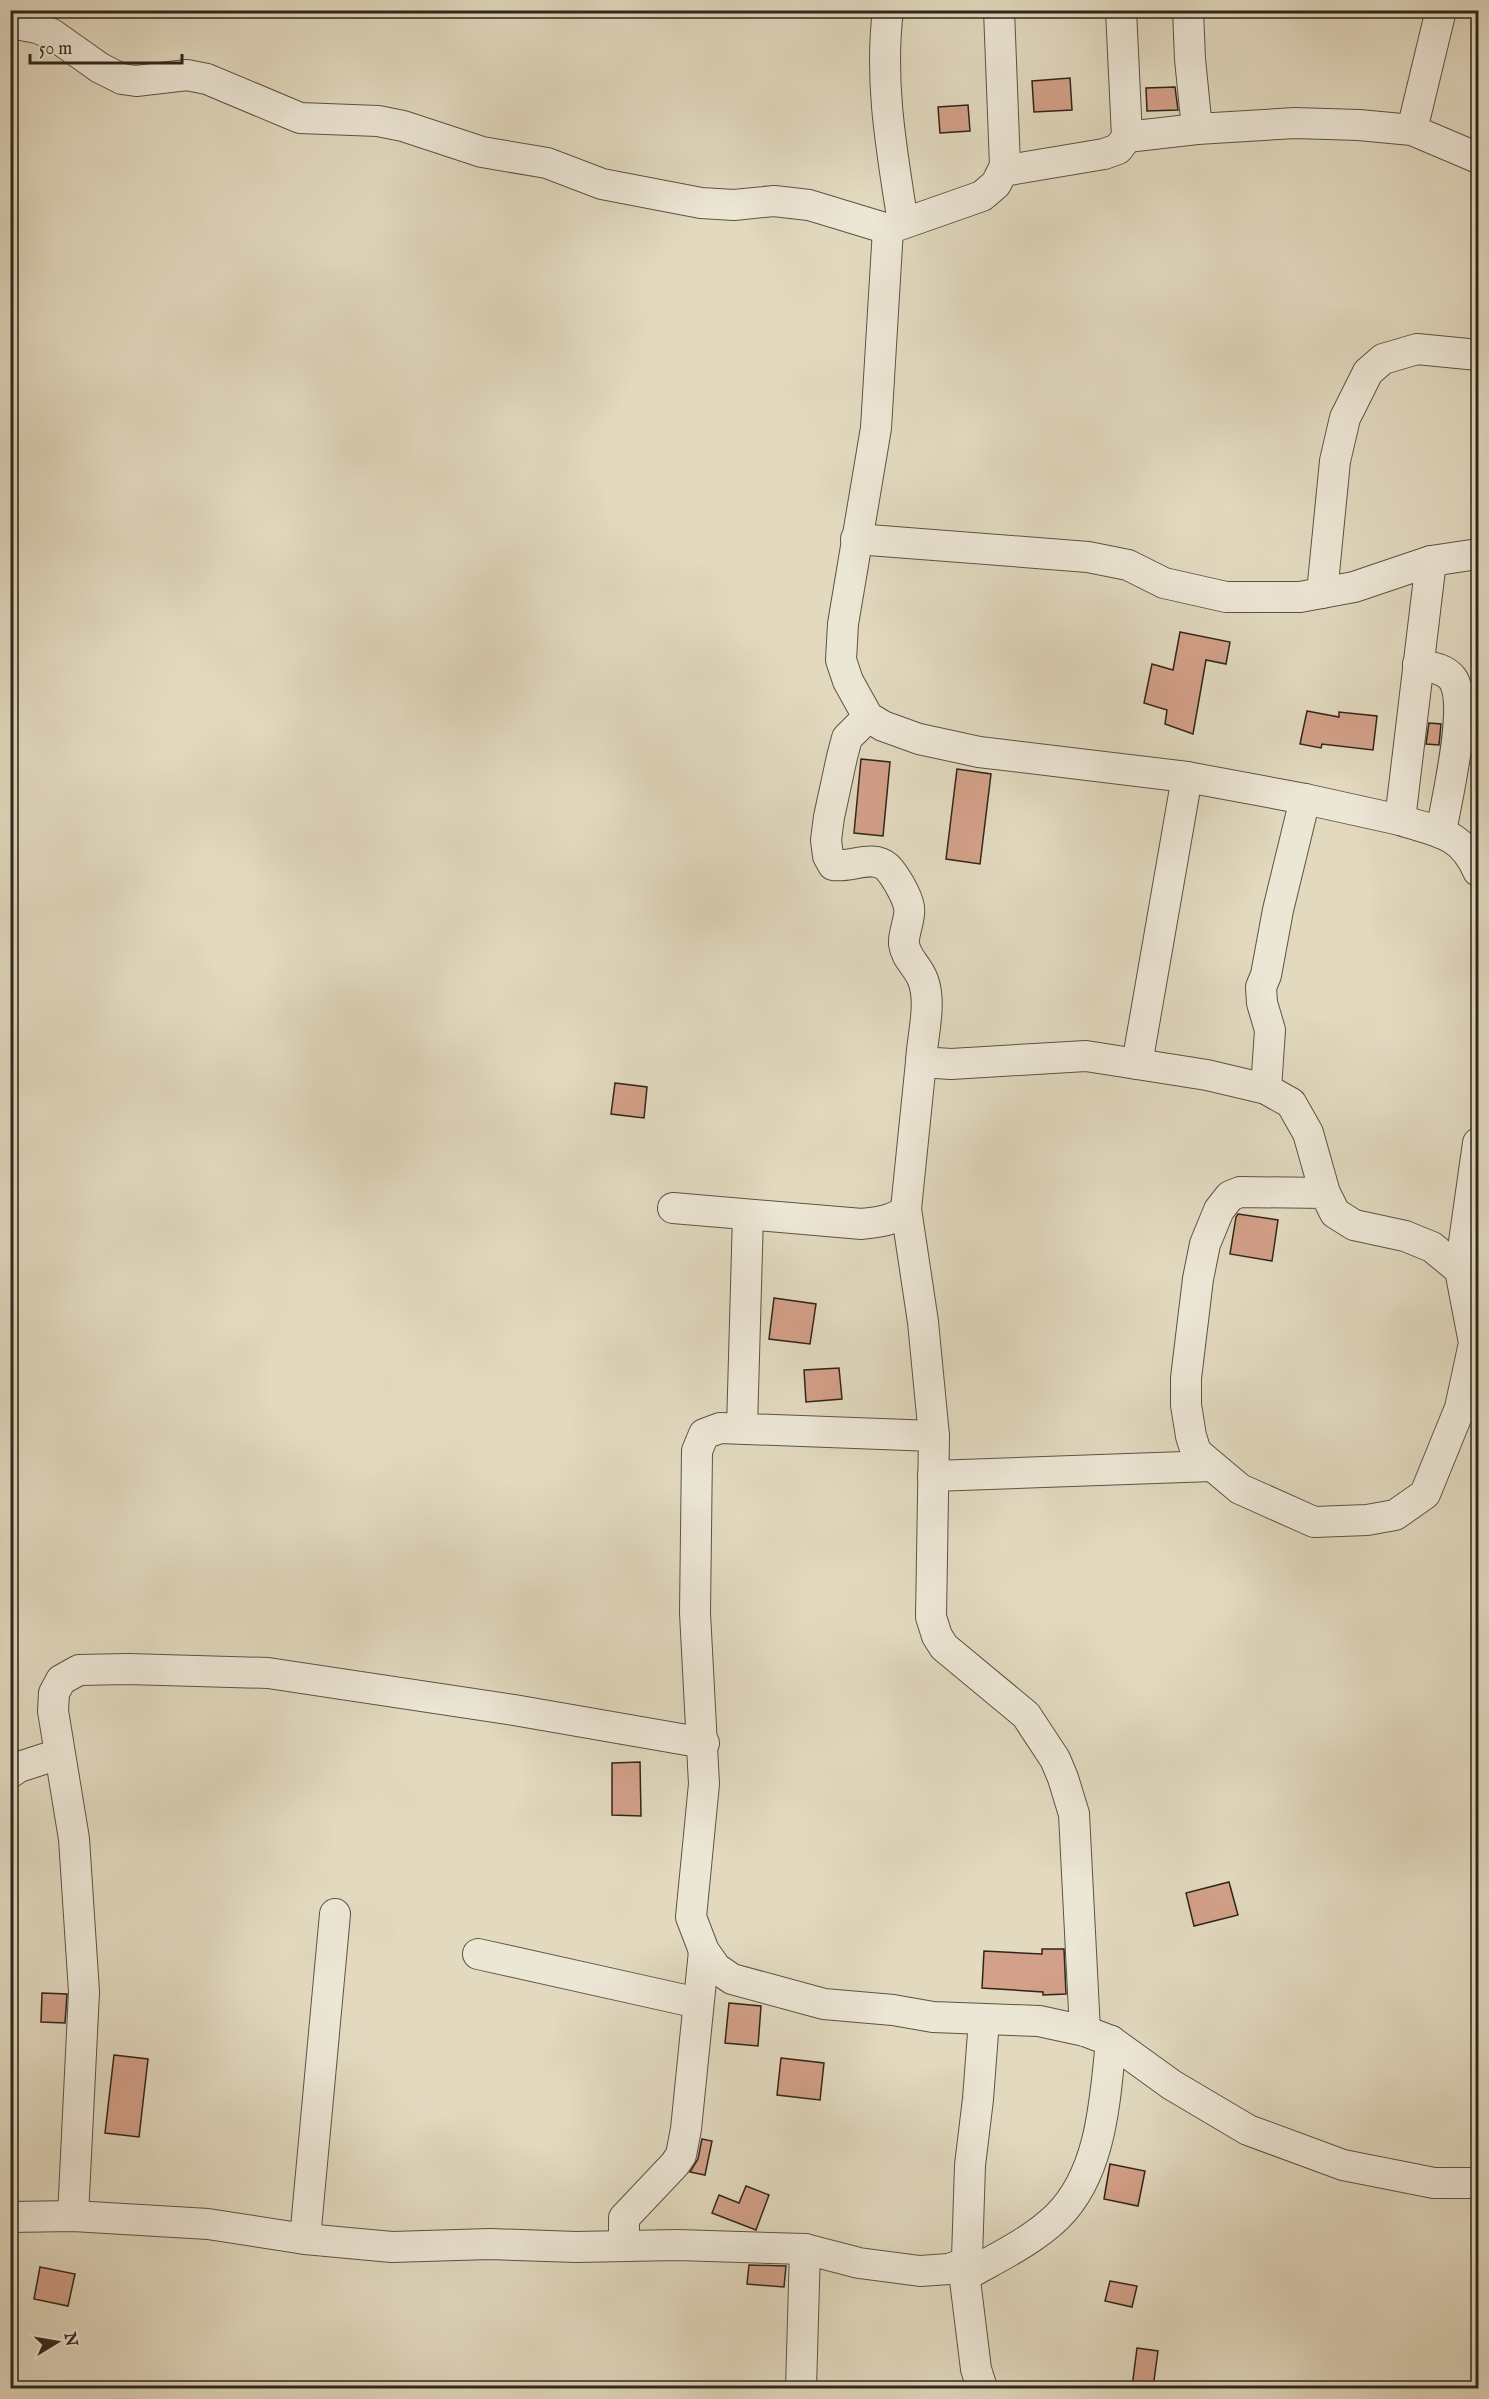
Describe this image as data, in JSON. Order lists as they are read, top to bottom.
{
  "scale_bar": "50 m",
  "north": "right"
}
